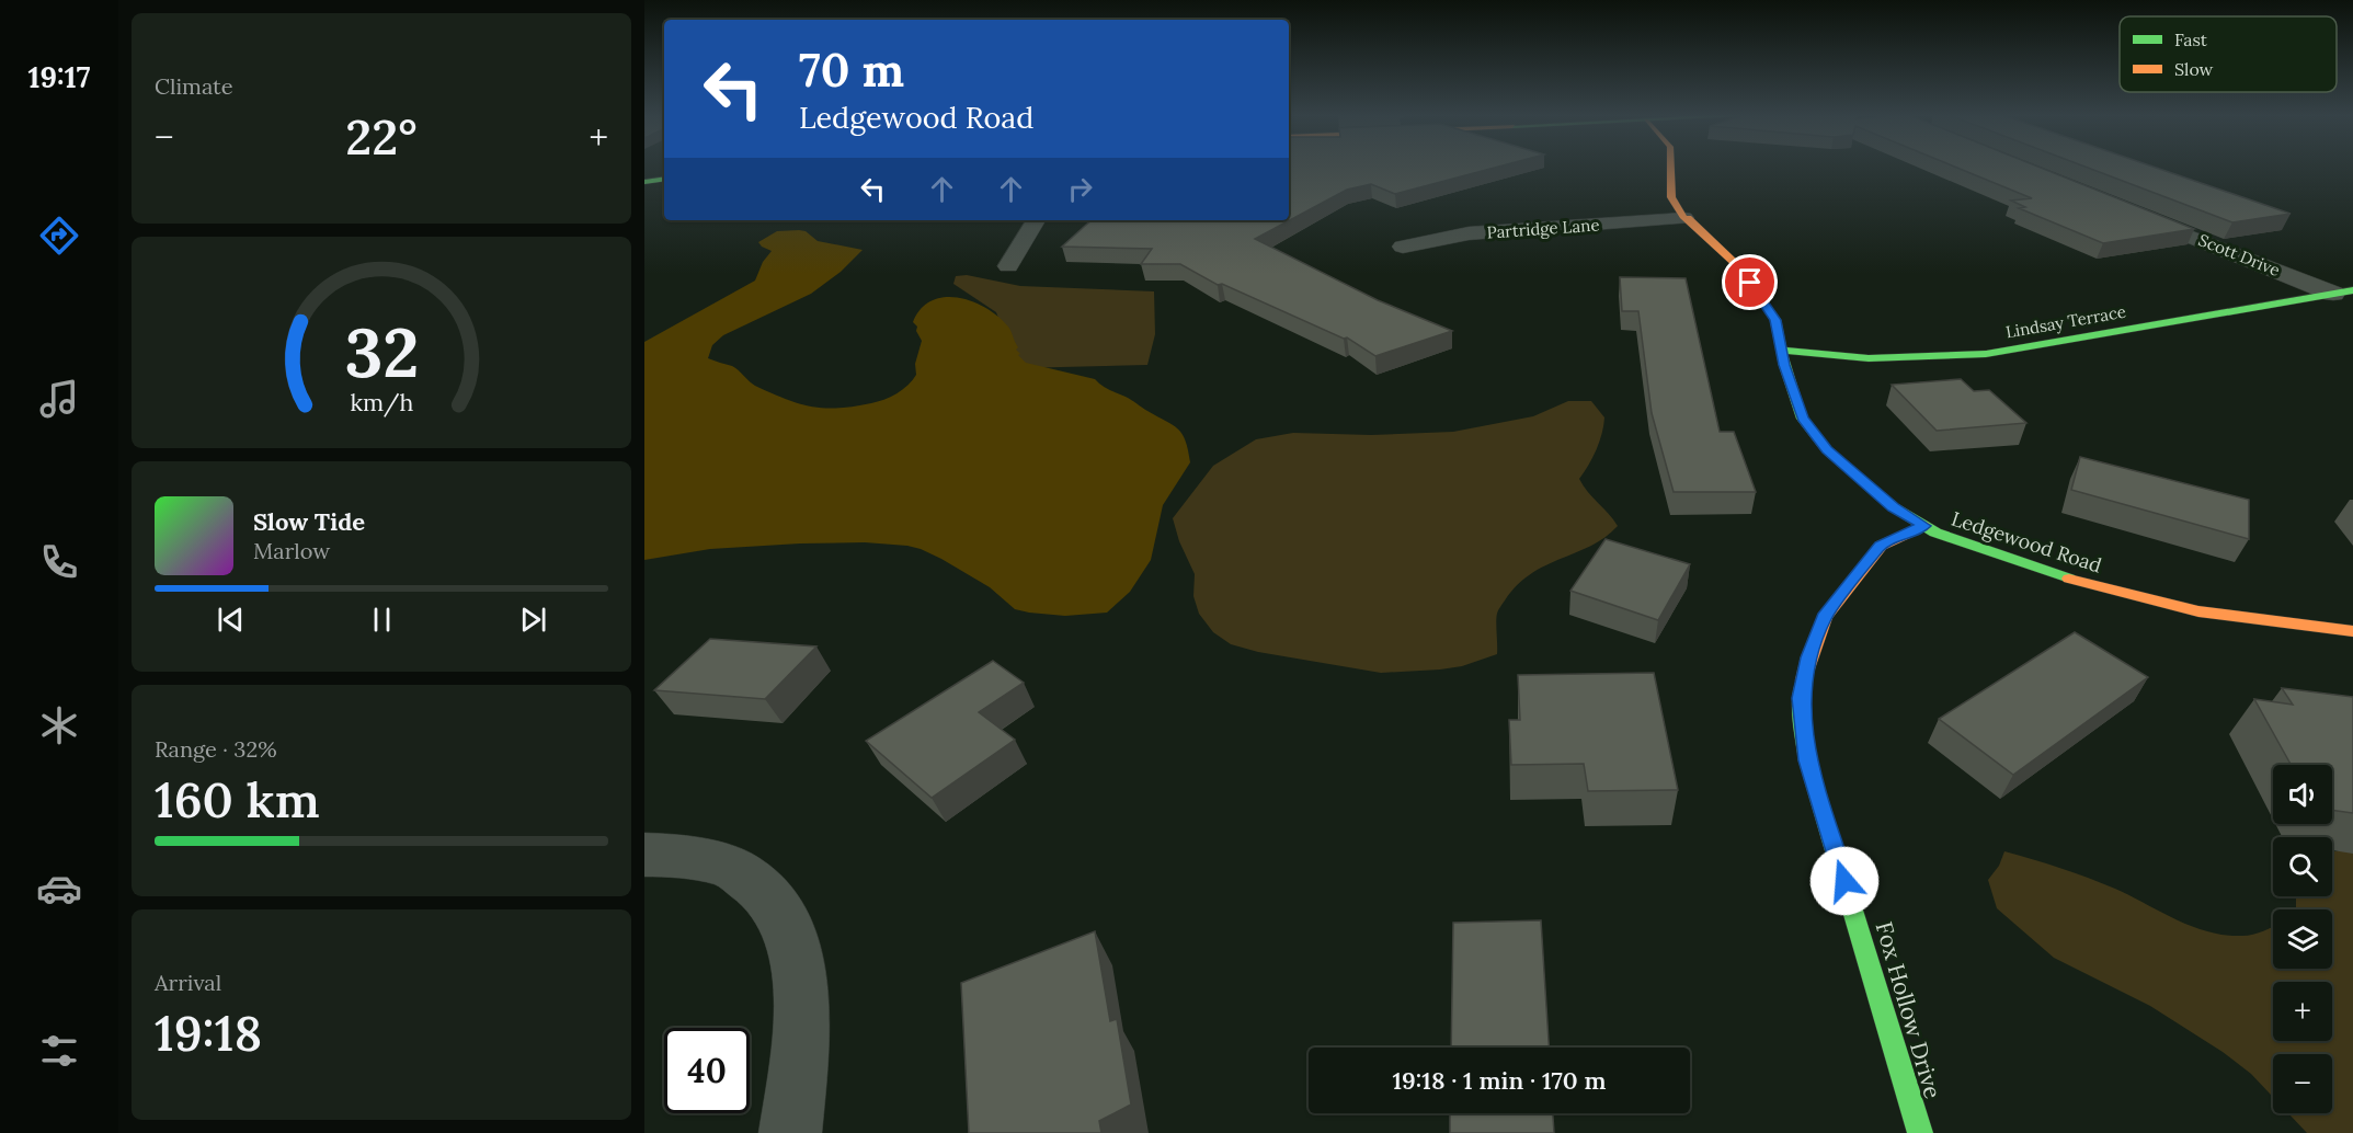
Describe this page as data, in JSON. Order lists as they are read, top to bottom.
{
  "streets": {
    "street": [
      "Partridge Lane",
      "Scott Drive",
      "Lindsay Terrace",
      "Ledgewood Road",
      "Fox Hollow Drive"
    ]
  },
  "crossings": [
    ["Partridge Lane", "Ledgewood Road"],
    ["Scott Drive", "Lindsay Terrace"],
    ["Lindsay Terrace", "Ledgewood Road"],
    ["Ledgewood Road", "Fox Hollow Drive"]
  ],
  "legend": ["Fast", "Slow"],
  "page": {
    "tabs": "19:17",
    "tile": [
      "Climate",
      ["Range · 32%", "160 km"],
      ["Arrival", "19:18"]
    ],
    "turn": ["70 m", "Ledgewood Road"],
    "heat": ["−", "22°", "+"],
    "song": ["Slow Tide", "Marlow"],
    "map_buttons": ["+", "−"],
    "limit": "40",
    "trip": "19:18 · 1 min · 170 m",
    "gauge": ["32", "km/h"]
  }
}
